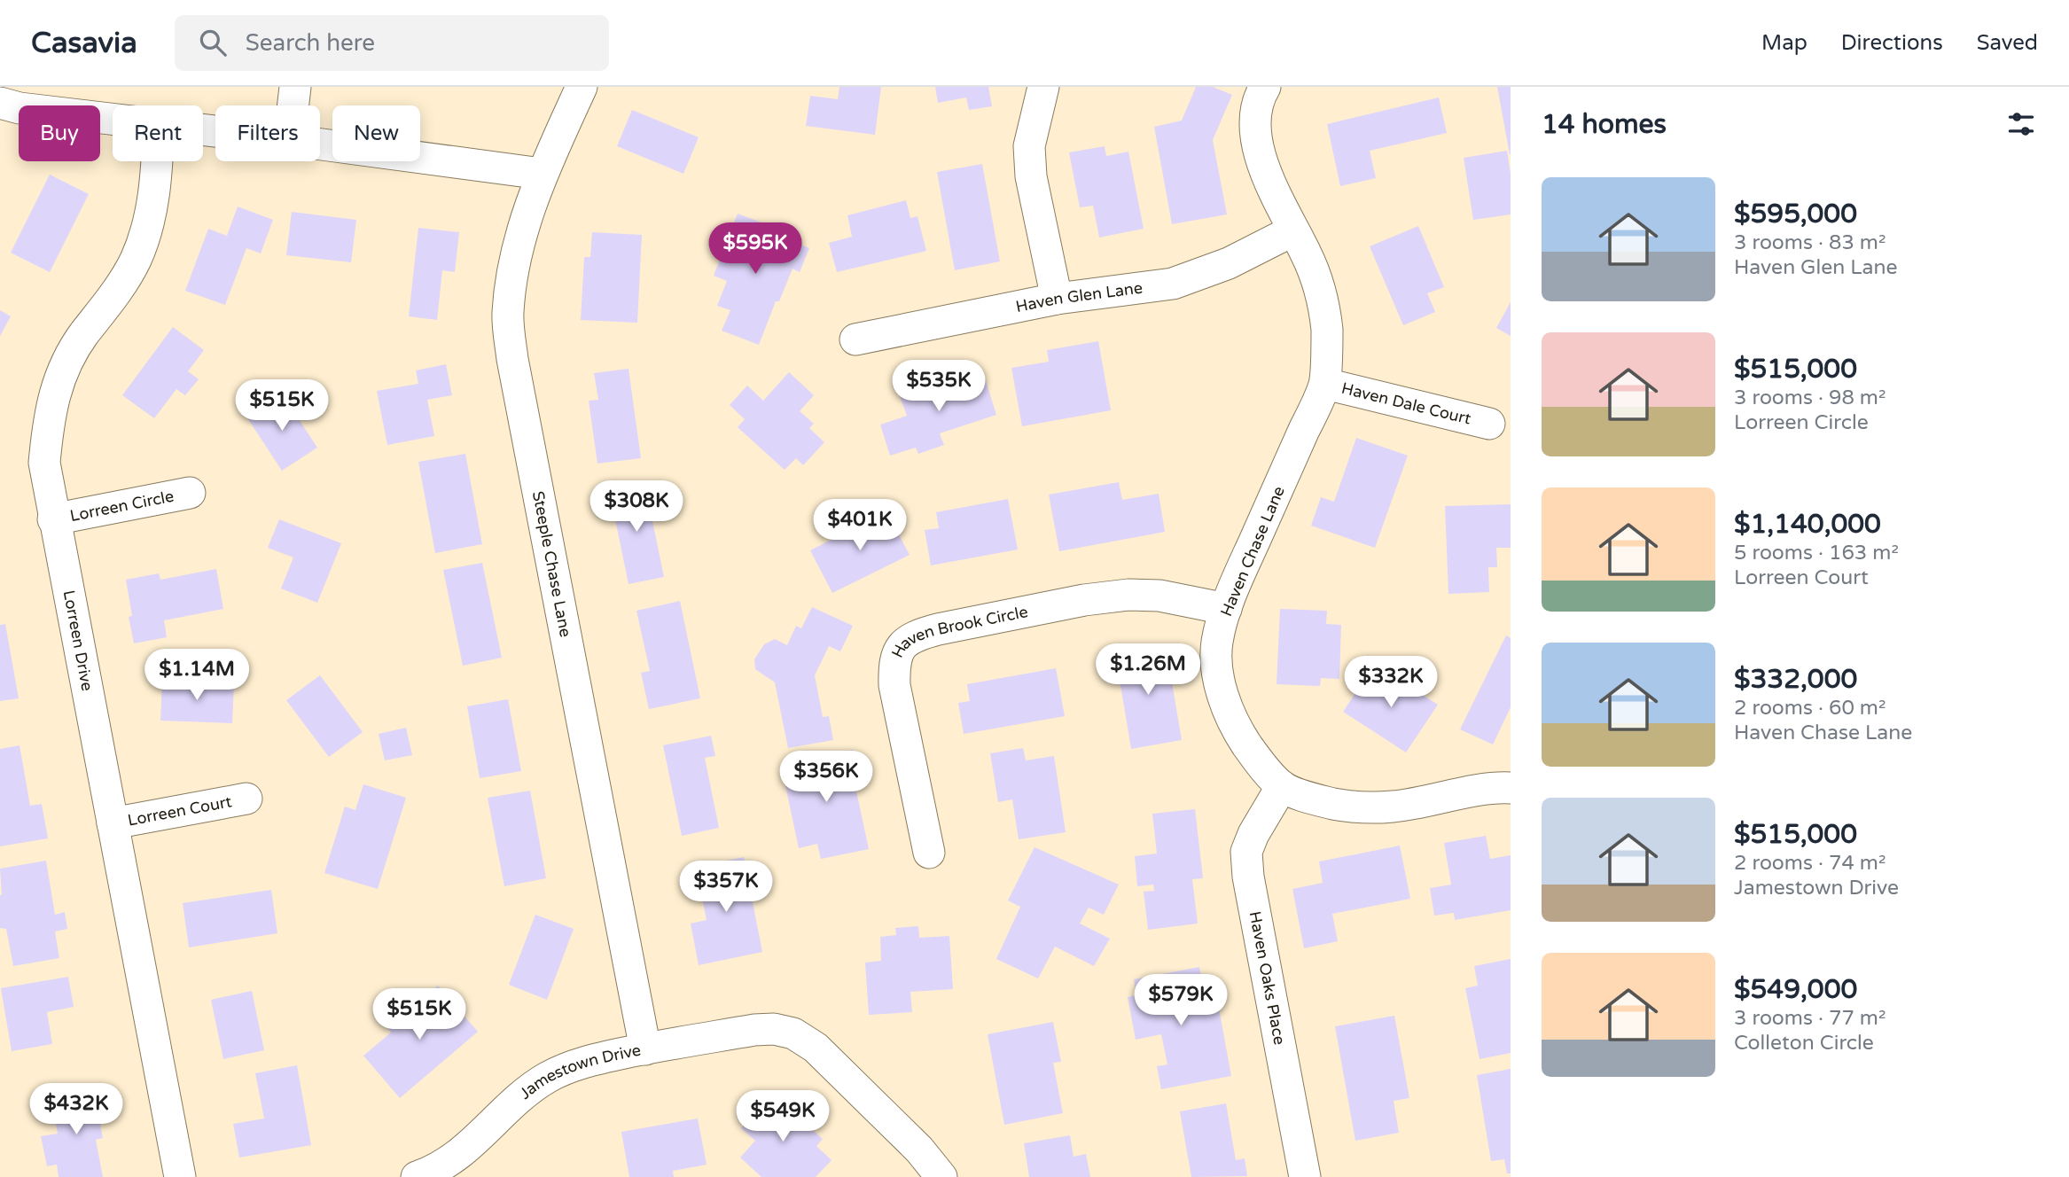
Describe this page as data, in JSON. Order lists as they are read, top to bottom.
{
  "streets": {
    "street": [
      "Haven Glen Lane",
      "Haven Dale Court",
      "Lorreen Circle",
      "Haven Chase Lane",
      "Steeple Chase Lane",
      "Haven Brook Circle",
      "Lorreen Drive",
      "Lorreen Court",
      "Haven Oaks Place",
      "Jamestown Drive"
    ]
  },
  "crossings": [
    ["Haven Glen Lane", "Haven Chase Lane"],
    ["Haven Dale Court", "Haven Chase Lane"],
    ["Lorreen Circle", "Lorreen Drive"],
    ["Haven Chase Lane", "Haven Brook Circle"],
    ["Haven Chase Lane", "Haven Oaks Place"],
    ["Steeple Chase Lane", "Jamestown Drive"],
    ["Lorreen Drive", "Lorreen Court"]
  ],
  "page": {
    "header": "Casavia",
    "search": "Search here",
    "nav": ["Map", "Directions", "Saved"],
    "heading": "14 homes",
    "chip": [
      "Buy",
      "Rent",
      "Filters",
      "New"
    ],
    "list": [
      {
        "name": "$595,000",
        "note": "3 rooms · 83 m² · Haven Glen Lane"
      },
      {
        "name": "$515,000",
        "note": "3 rooms · 98 m² · Lorreen Circle"
      },
      {
        "name": "$1,140,000",
        "note": "5 rooms · 163 m² · Lorreen Court"
      },
      {
        "name": "$332,000",
        "note": "2 rooms · 60 m² · Haven Chase Lane"
      },
      {
        "name": "$515,000",
        "note": "2 rooms · 74 m² · Jamestown Drive"
      },
      {
        "name": "$549,000",
        "note": "3 rooms · 77 m² · Colleton Circle"
      }
    ],
    "price": [
      "$595K",
      "$535K",
      "$515K",
      "$308K",
      "$401K",
      "$1.26M",
      "$1.14M",
      "$332K",
      "$356K",
      "$357K",
      "$579K",
      "$515K",
      "$432K",
      "$549K"
    ]
  }
}
